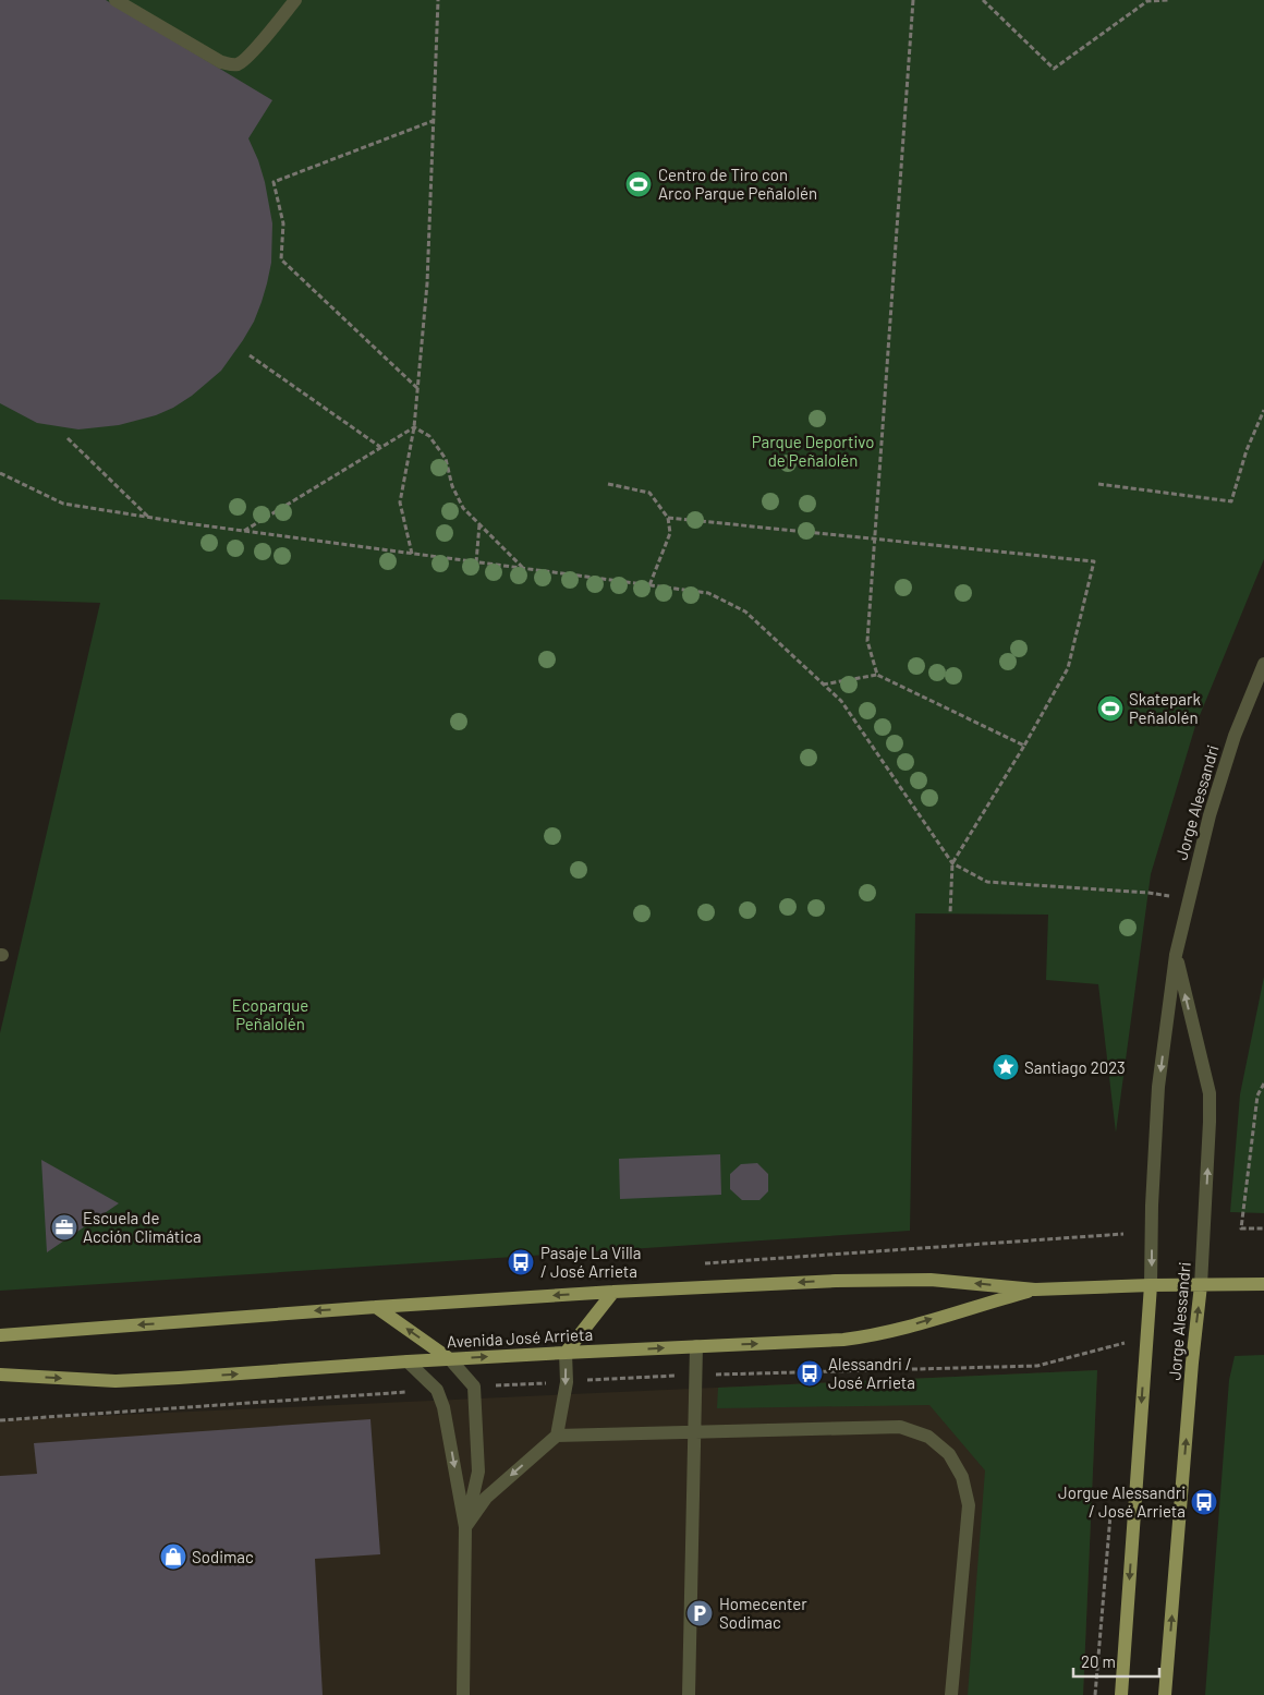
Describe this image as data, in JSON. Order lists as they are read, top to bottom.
{
  "streets": {
    "main road": ["Jorge Alessandri", "Avenida José Arrieta"]
  },
  "crossings": [
    ["Jorge Alessandri", "Avenida José Arrieta"]
  ],
  "parks": ["Parque Deportivo de Peñalolén", "Ecoparque Peñalolén"],
  "places": {
    "sports": ["Centro de Tiro con Arco Parque Peñalolén", "Skatepark Peñalolén"],
    "place": ["Santiago 2023"],
    "office": ["Escuela de Acción Climática"],
    "bus stop": ["Pasaje La Villa / José Arrieta", "Alessandri / José Arrieta", "Jorgue Alessandri / José Arrieta"],
    "shop": ["Sodimac"],
    "parking": ["Homecenter Sodimac"]
  },
  "scale_bar": "20 m"
}
